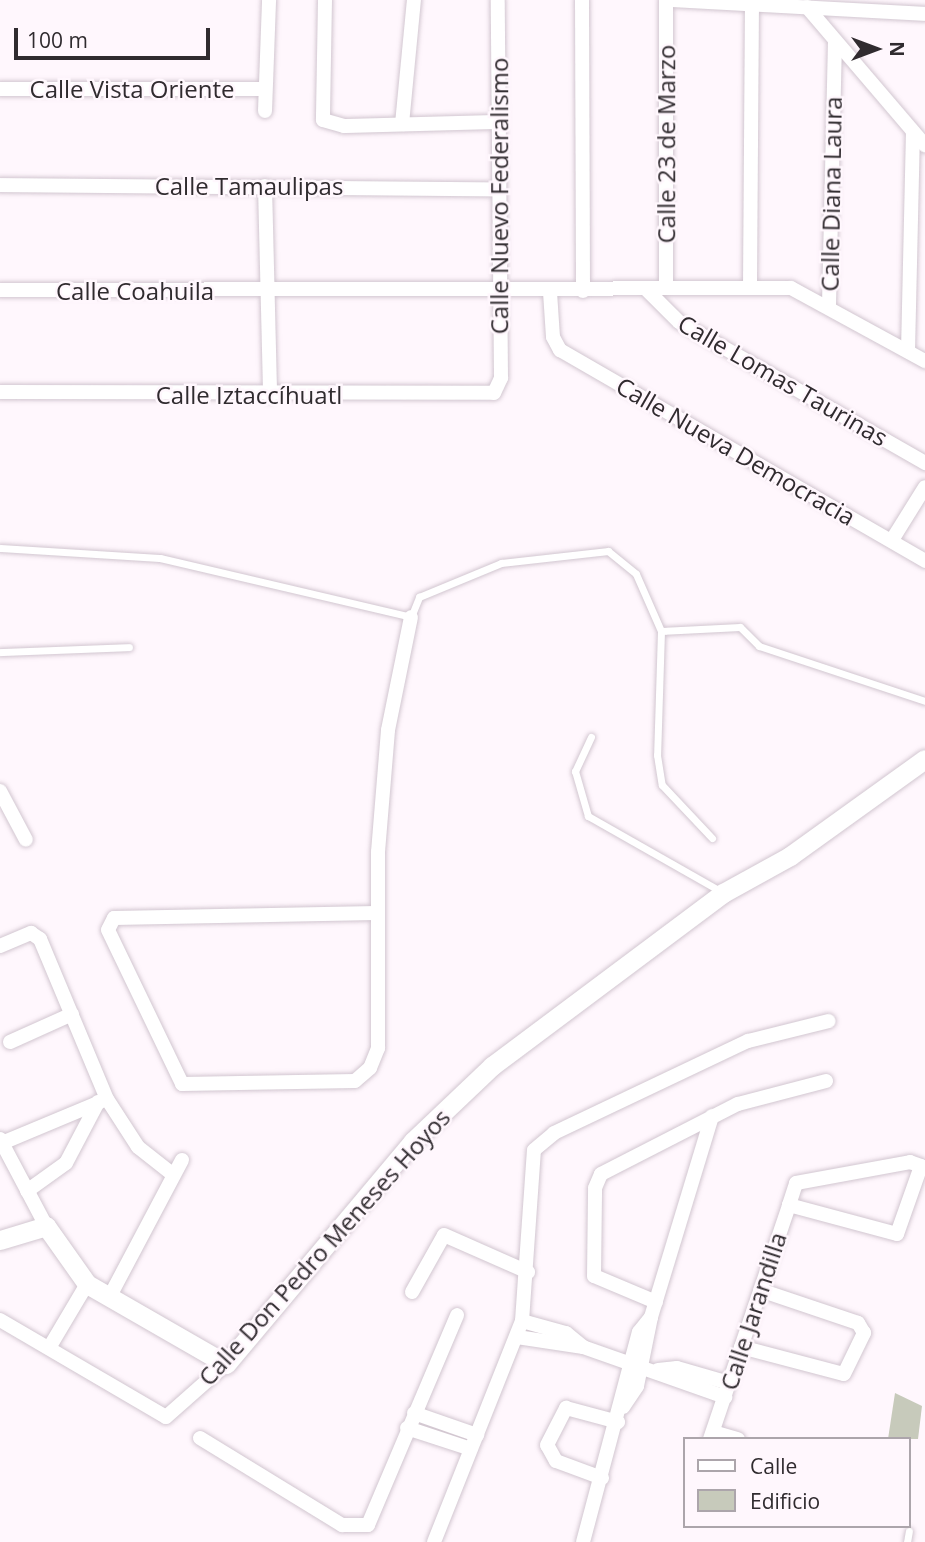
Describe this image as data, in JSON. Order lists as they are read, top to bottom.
{
  "streets": {
    "street": [
      "Calle Vista Oriente",
      "Calle 23 de Marzo",
      "Calle Tamaulipas",
      "Calle Diana Laura",
      "Calle Nuevo Federalismo",
      "Calle Coahuila",
      "Calle Lomas Taurinas",
      "Calle Iztaccíhuatl",
      "Calle Nueva Democracia",
      "Calle Don Pedro Meneses Hoyos",
      "Calle Jarandilla"
    ]
  },
  "crossings": [
    ["Calle 23 de Marzo", "Calle Coahuila"],
    ["Calle Tamaulipas", "Calle Nuevo Federalismo"],
    ["Calle Diana Laura", "Calle Coahuila"],
    ["Calle Nuevo Federalismo", "Calle Coahuila"],
    ["Calle Nuevo Federalismo", "Calle Iztaccíhuatl"],
    ["Calle Coahuila", "Calle Lomas Taurinas"],
    ["Calle Coahuila", "Calle Nueva Democracia"]
  ],
  "legend": ["Calle", "Edificio"],
  "scale_bar": "100 m",
  "north": "right"
}
